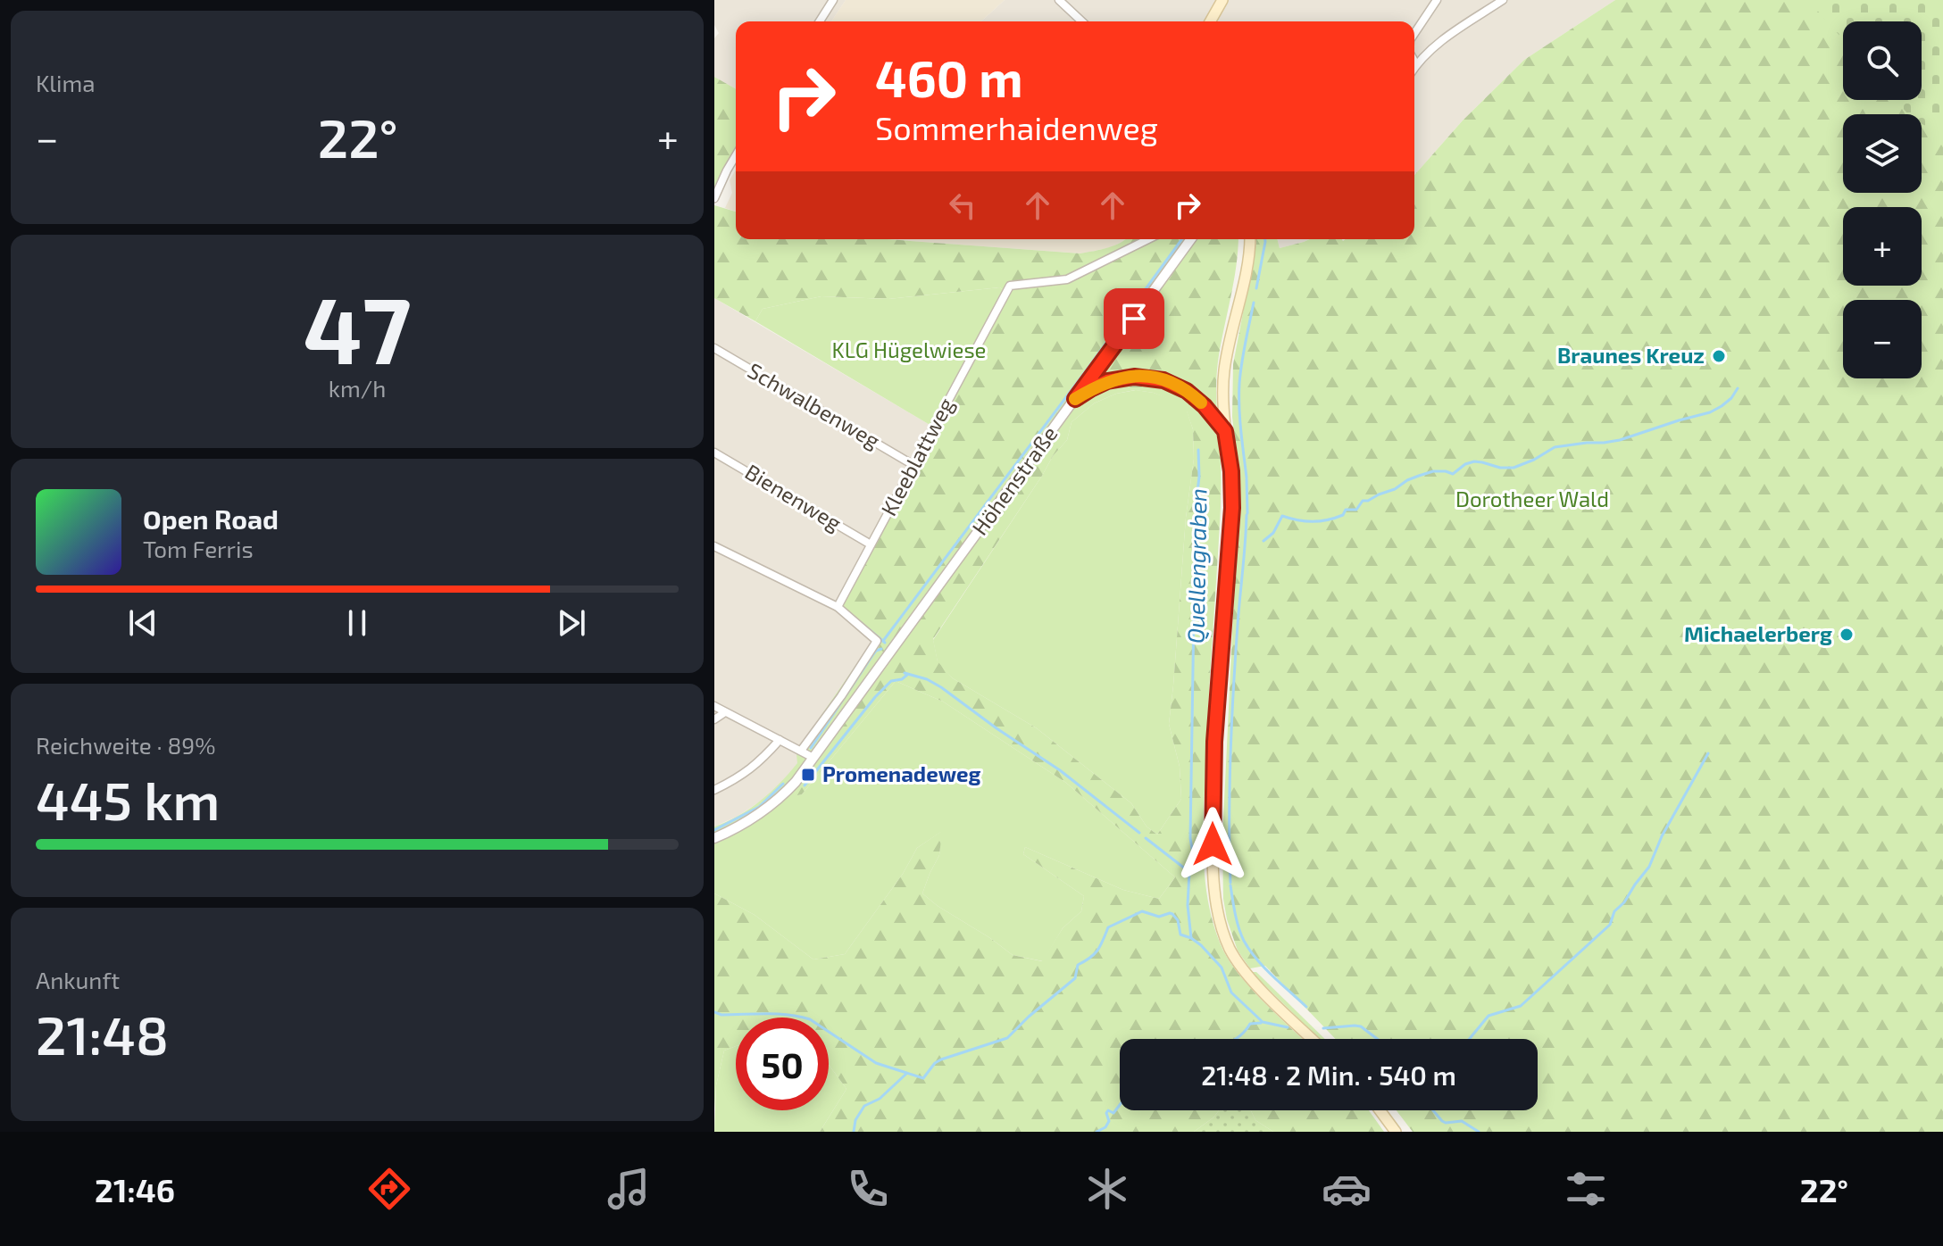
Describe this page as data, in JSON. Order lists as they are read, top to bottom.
{
  "streets": {
    "street": [
      "Schwalbenweg",
      "Kleeblattweg",
      "Höhenstraße",
      "Bienenweg"
    ]
  },
  "crossings": [
    ["Schwalbenweg", "Kleeblattweg"],
    ["Kleeblattweg", "Bienenweg"]
  ],
  "water": ["Quellengraben"],
  "parks": ["KLG Hügelwiese", "Dorotheer Wald"],
  "places": {
    "other": ["Braunes Kreuz", "Michaelerberg"],
    "transit": ["Promenadeweg"]
  },
  "page": {
    "tile": [
      "Klima",
      ["47", "km/h"],
      ["Reichweite · 89%", "445 km"],
      ["Ankunft", "21:48"]
    ],
    "map_buttons": ["+", "−"],
    "turn": ["460 m", "Sommerhaidenweg"],
    "heat": ["−", "22°", "+"],
    "song": ["Open Road", "Tom Ferris"],
    "limit": "50",
    "trip": "21:48 · 2 Min. · 540 m",
    "tabs": ["21:46", "22°"]
  }
}
